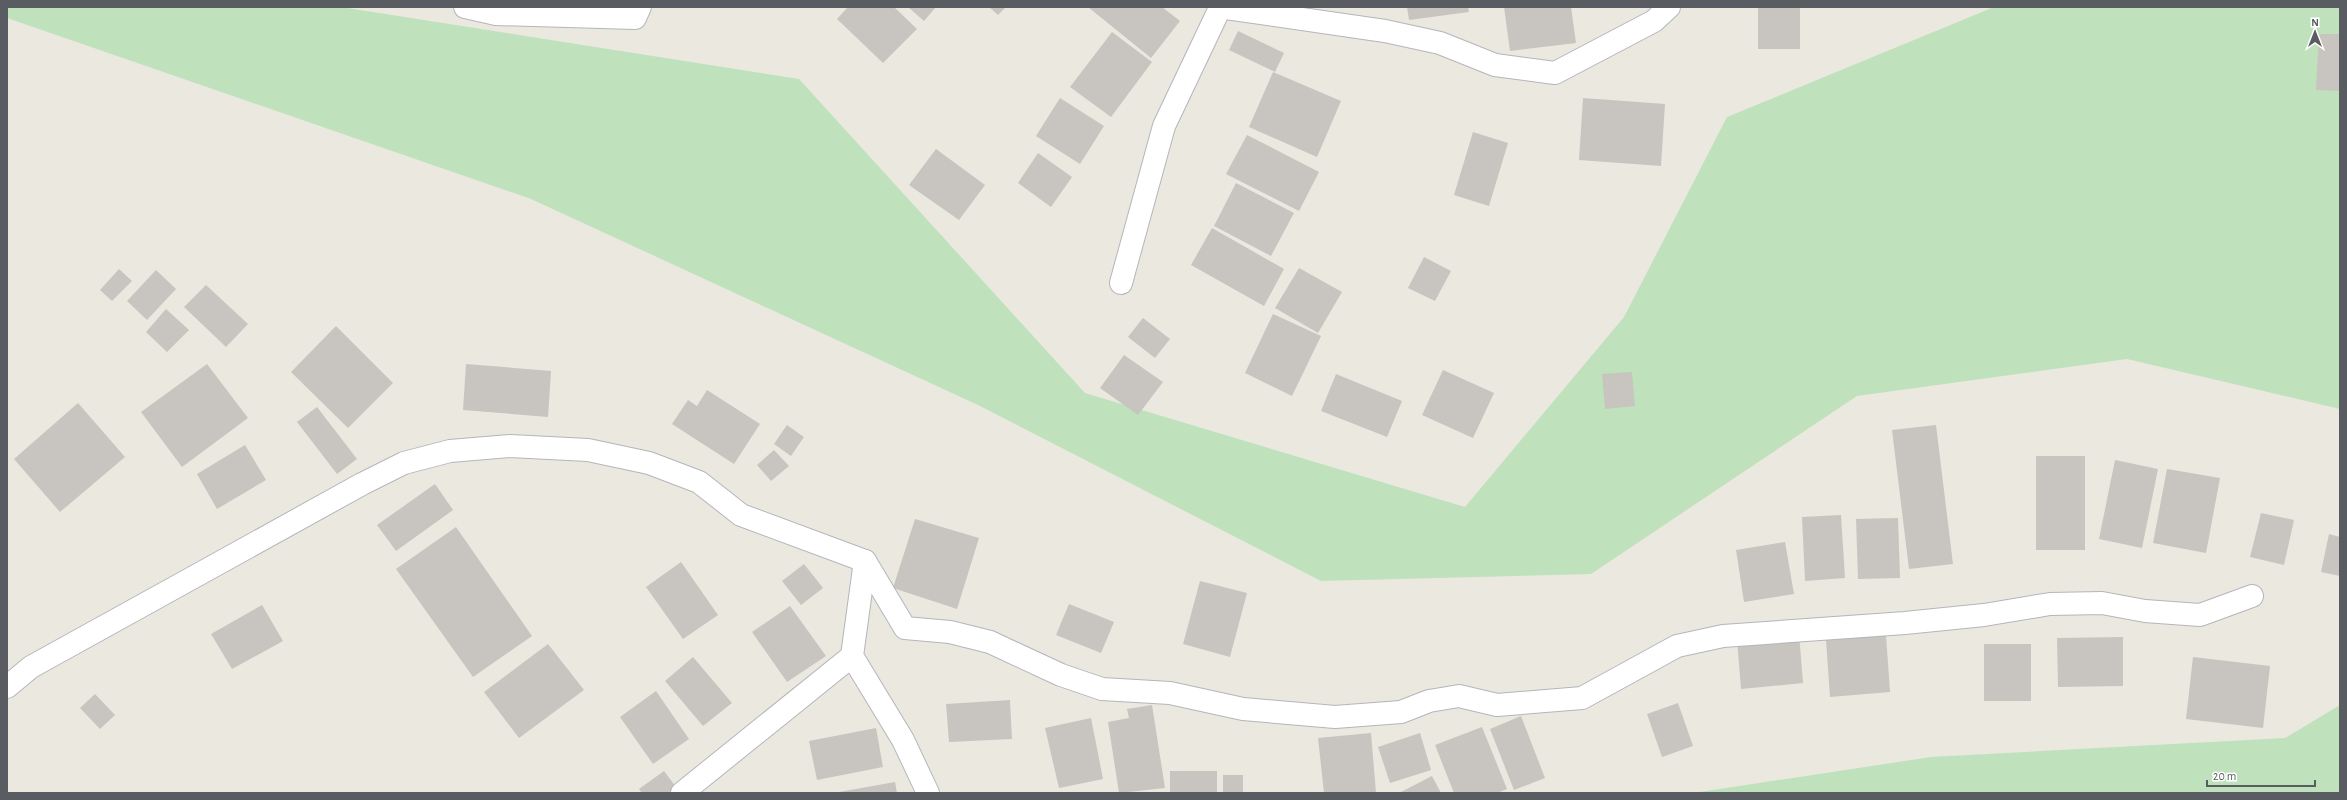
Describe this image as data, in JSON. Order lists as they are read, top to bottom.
{
  "scale_bar": "20 m",
  "north": "top"
}
